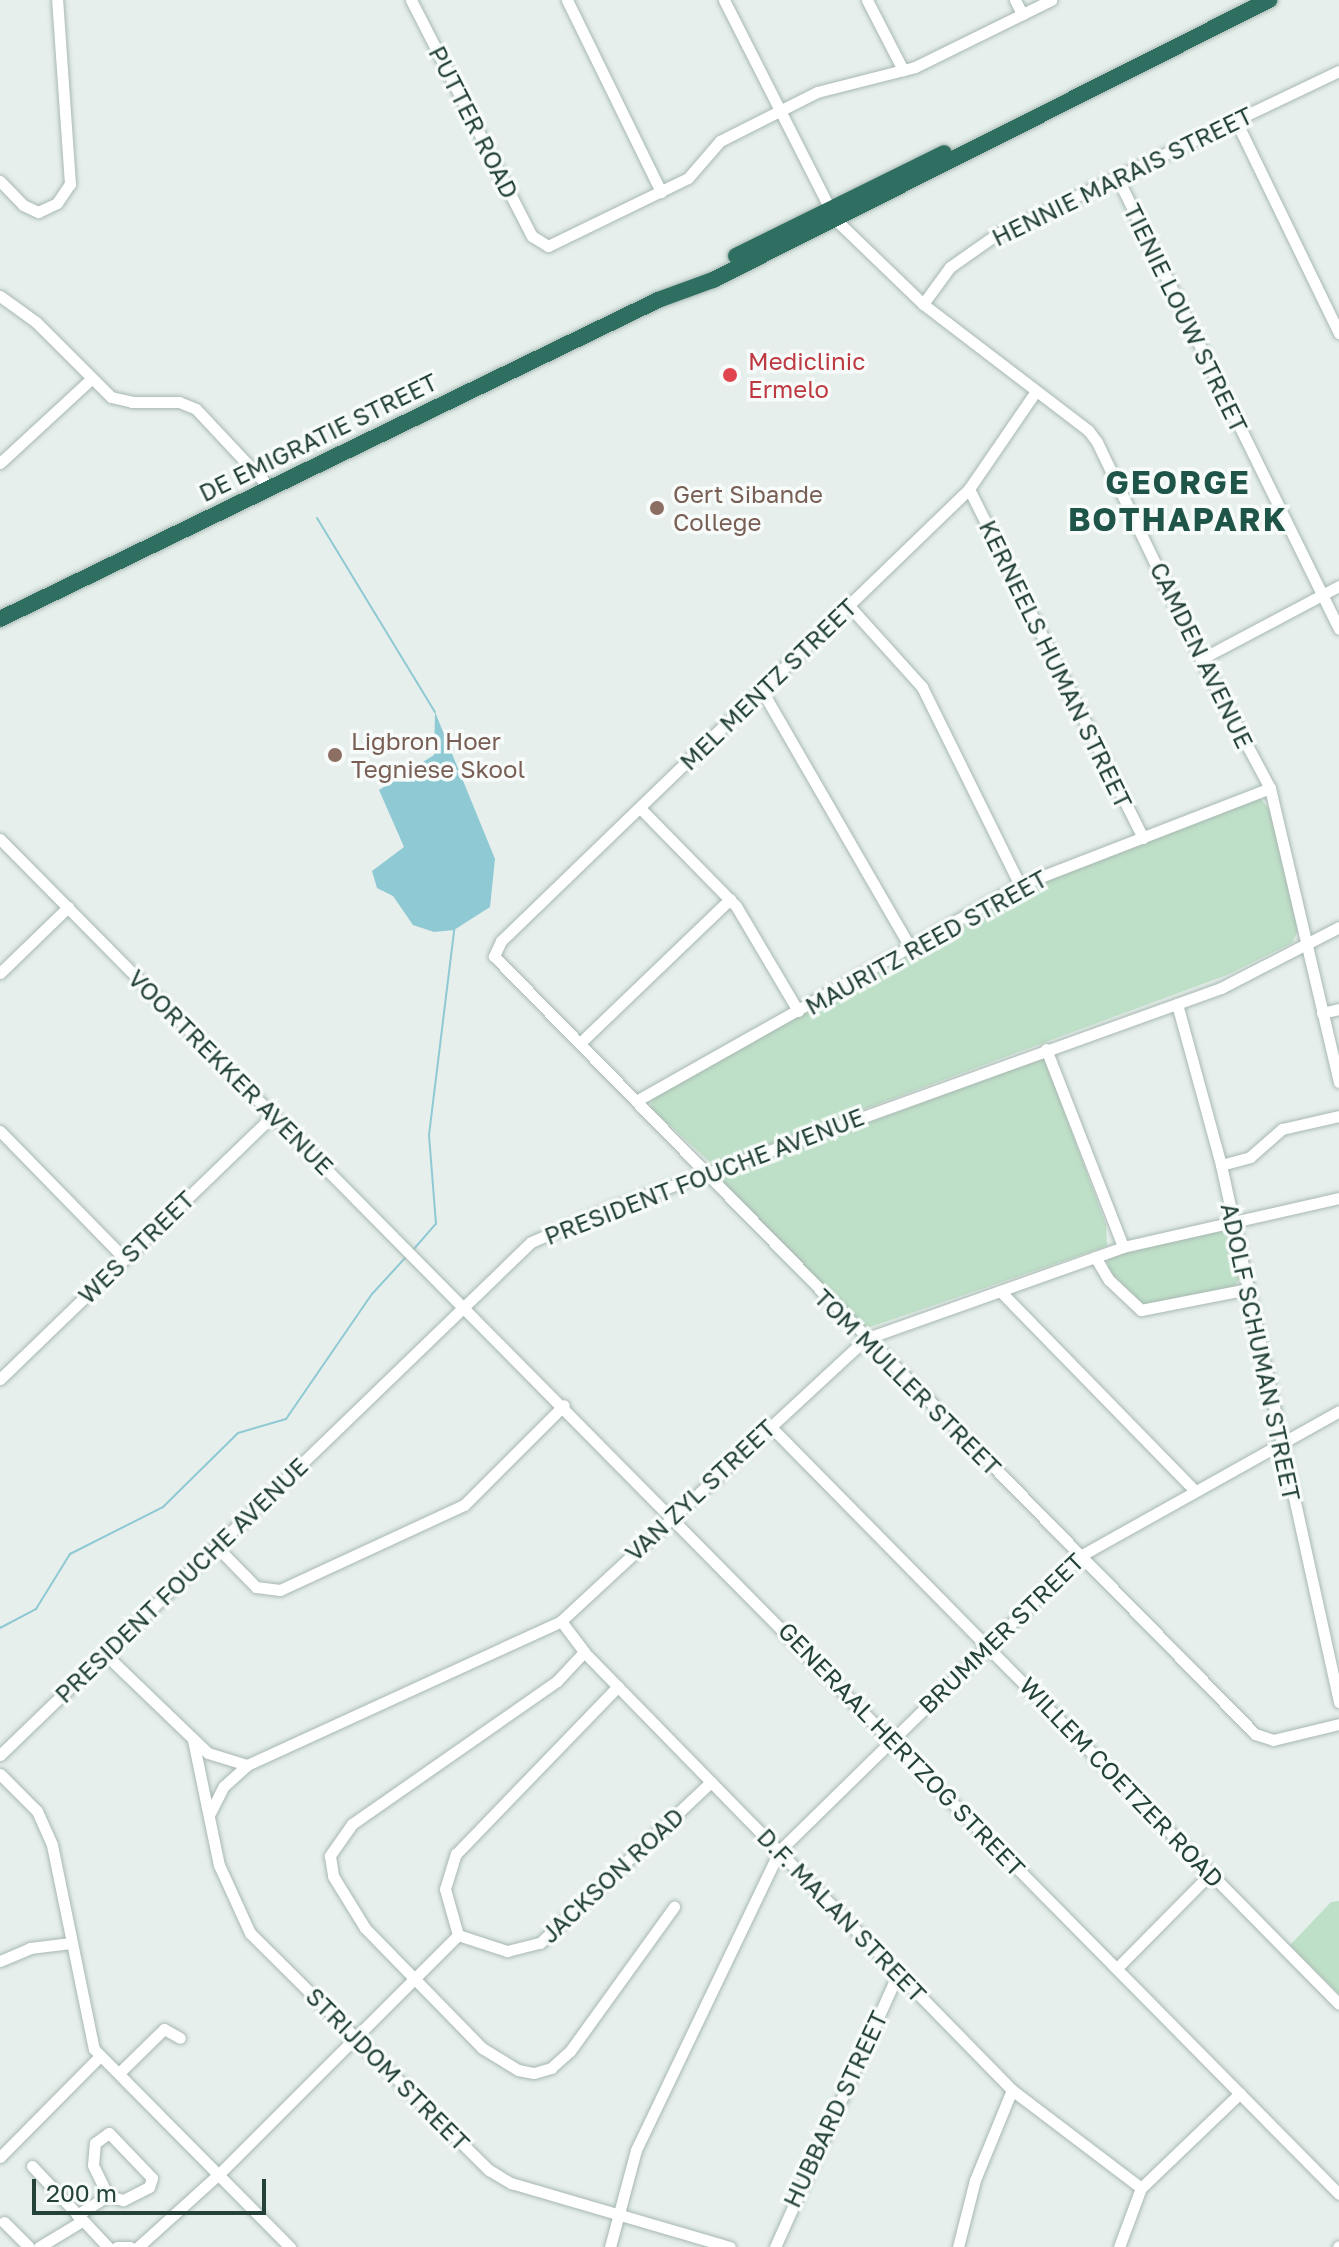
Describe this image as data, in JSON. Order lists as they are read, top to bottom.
{
  "streets": {
    "highway": ["DE EMIGRATIE STREET"],
    "street": [
      "PUTTER ROAD",
      "HENNIE MARAIS STREET",
      "TIENIE LOUW STREET",
      "CAMDEN AVENUE",
      "KERNEELS HUMAN STREET",
      "MEL MENTZ STREET",
      "MAURITZ REED STREET",
      "VOORTREKKER AVENUE",
      "PRESIDENT FOUCHE AVENUE",
      "WES STREET",
      "ADOLF SCHUMAN STREET",
      "TOM MULLER STREET",
      "VAN ZYL STREET",
      "BRUMMER STREET",
      "GENERAAL HERTZOG STREET",
      "WILLEM COETZER ROAD",
      "JACKSON ROAD",
      "D.F. MALAN STREET",
      "STRIJDOM STREET",
      "HUBBARD STREET"
    ]
  },
  "crossings": [
    ["HENNIE MARAIS STREET", "TIENIE LOUW STREET"],
    ["HENNIE MARAIS STREET", "CAMDEN AVENUE"],
    ["DE EMIGRATIE STREET", "CAMDEN AVENUE"],
    ["CAMDEN AVENUE", "MEL MENTZ STREET"],
    ["CAMDEN AVENUE", "MAURITZ REED STREET"],
    ["CAMDEN AVENUE", "PRESIDENT FOUCHE AVENUE"],
    ["KERNEELS HUMAN STREET", "MEL MENTZ STREET"],
    ["KERNEELS HUMAN STREET", "MAURITZ REED STREET"],
    ["MEL MENTZ STREET", "TOM MULLER STREET"],
    ["MAURITZ REED STREET", "TOM MULLER STREET"],
    ["VOORTREKKER AVENUE", "PRESIDENT FOUCHE AVENUE"],
    ["VOORTREKKER AVENUE", "WES STREET"],
    ["VOORTREKKER AVENUE", "GENERAAL HERTZOG STREET"],
    ["PRESIDENT FOUCHE AVENUE", "ADOLF SCHUMAN STREET"],
    ["PRESIDENT FOUCHE AVENUE", "TOM MULLER STREET"],
    ["PRESIDENT FOUCHE AVENUE", "GENERAAL HERTZOG STREET"],
    ["ADOLF SCHUMAN STREET", "VAN ZYL STREET"],
    ["ADOLF SCHUMAN STREET", "BRUMMER STREET"],
    ["TOM MULLER STREET", "VAN ZYL STREET"],
    ["TOM MULLER STREET", "BRUMMER STREET"],
    ["VAN ZYL STREET", "GENERAAL HERTZOG STREET"],
    ["VAN ZYL STREET", "WILLEM COETZER ROAD"],
    ["VAN ZYL STREET", "D.F. MALAN STREET"],
    ["BRUMMER STREET", "GENERAAL HERTZOG STREET"],
    ["BRUMMER STREET", "WILLEM COETZER ROAD"],
    ["BRUMMER STREET", "D.F. MALAN STREET"],
    ["BRUMMER STREET", "STRIJDOM STREET"],
    ["JACKSON ROAD", "D.F. MALAN STREET"],
    ["D.F. MALAN STREET", "HUBBARD STREET"]
  ],
  "districts": ["GEORGE BOTHAPARK"],
  "places": ["Mediclinic Ermelo", "Gert Sibande College", "Ligbron Hoer Tegniese Skool"],
  "scale_bar": "200 m"
}
